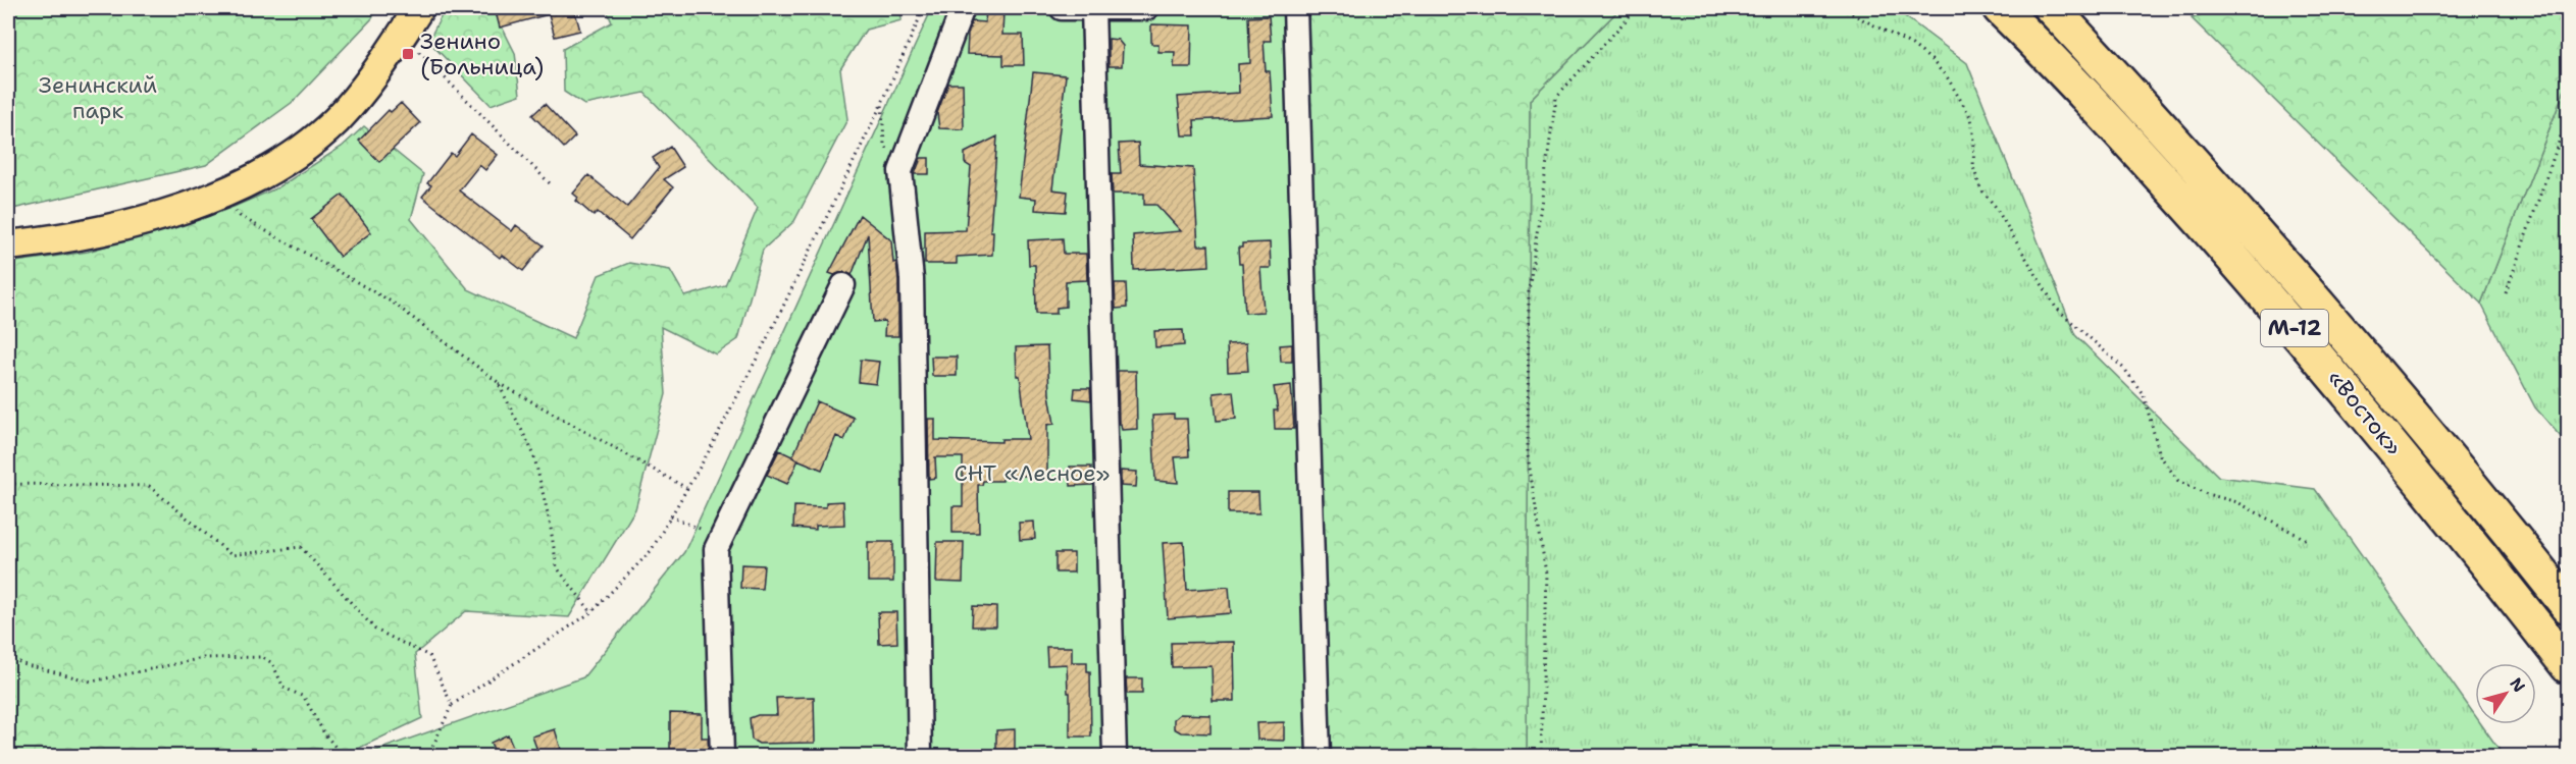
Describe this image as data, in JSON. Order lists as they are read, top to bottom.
{
  "streets": {
    "highway": ["М-12", "«Восток»"]
  },
  "parks": ["Зенинский парк", "СНТ «Лесное»"],
  "places": {
    "transit": ["Зенино (Больница)"]
  },
  "north": "top right"
}
